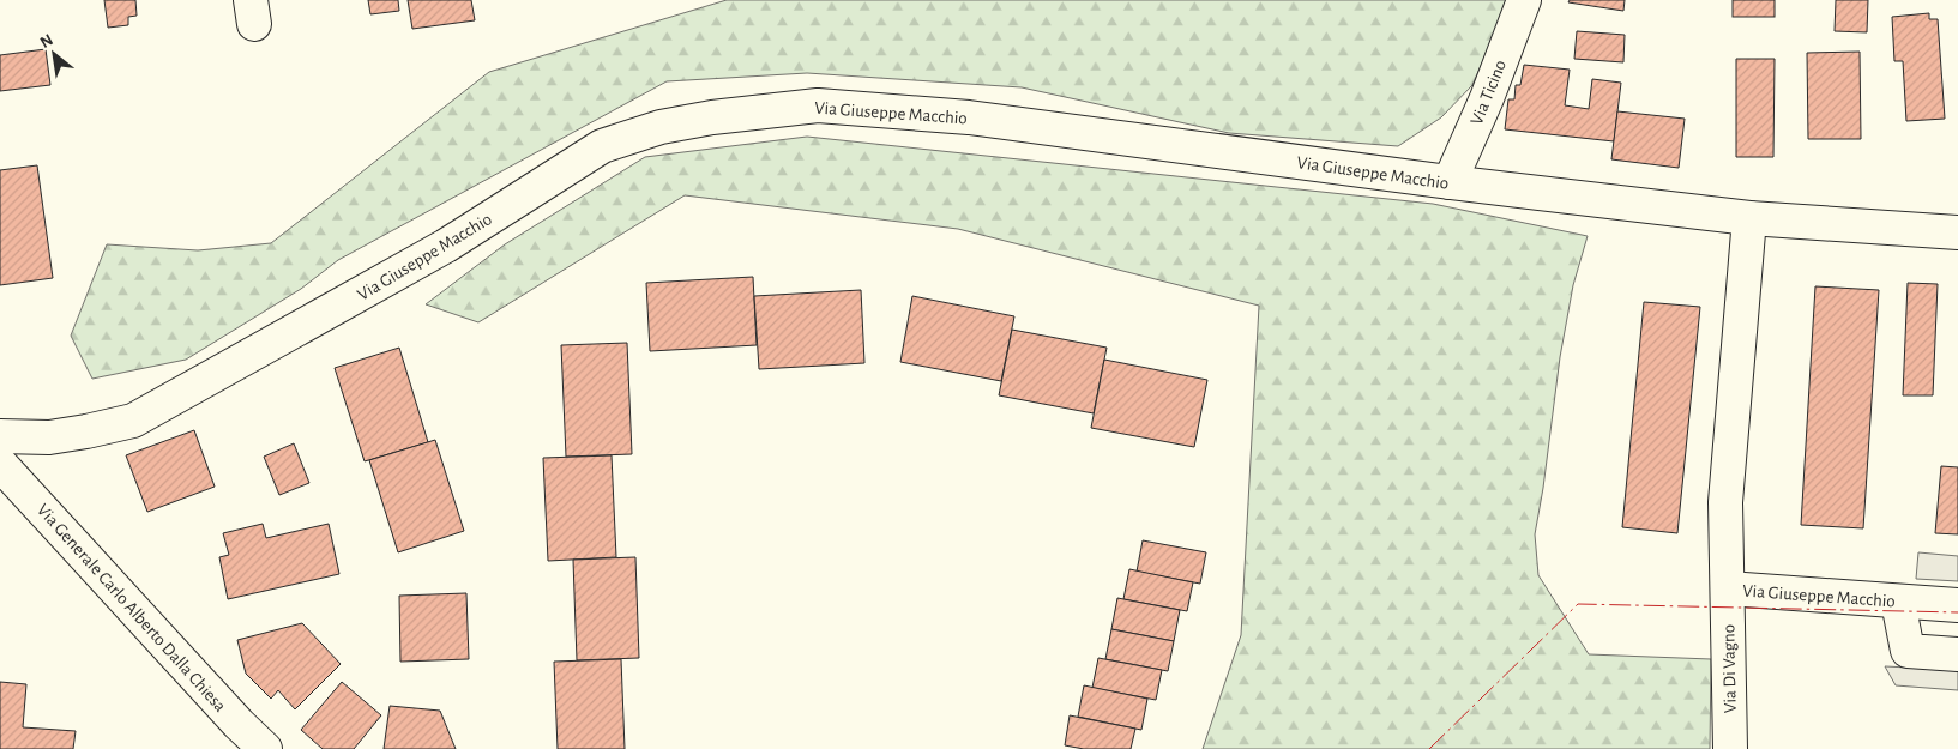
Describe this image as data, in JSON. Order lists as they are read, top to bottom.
{
  "streets": {
    "street": [
      "Via Ticino",
      "Via Giuseppe Macchio",
      "Via Generale Carlo Alberto Dalla Chiesa",
      "Via Di Vagno"
    ]
  },
  "crossings": [
    ["Via Ticino", "Via Giuseppe Macchio"],
    ["Via Giuseppe Macchio", "Via Di Vagno"]
  ],
  "north": "top left"
}
